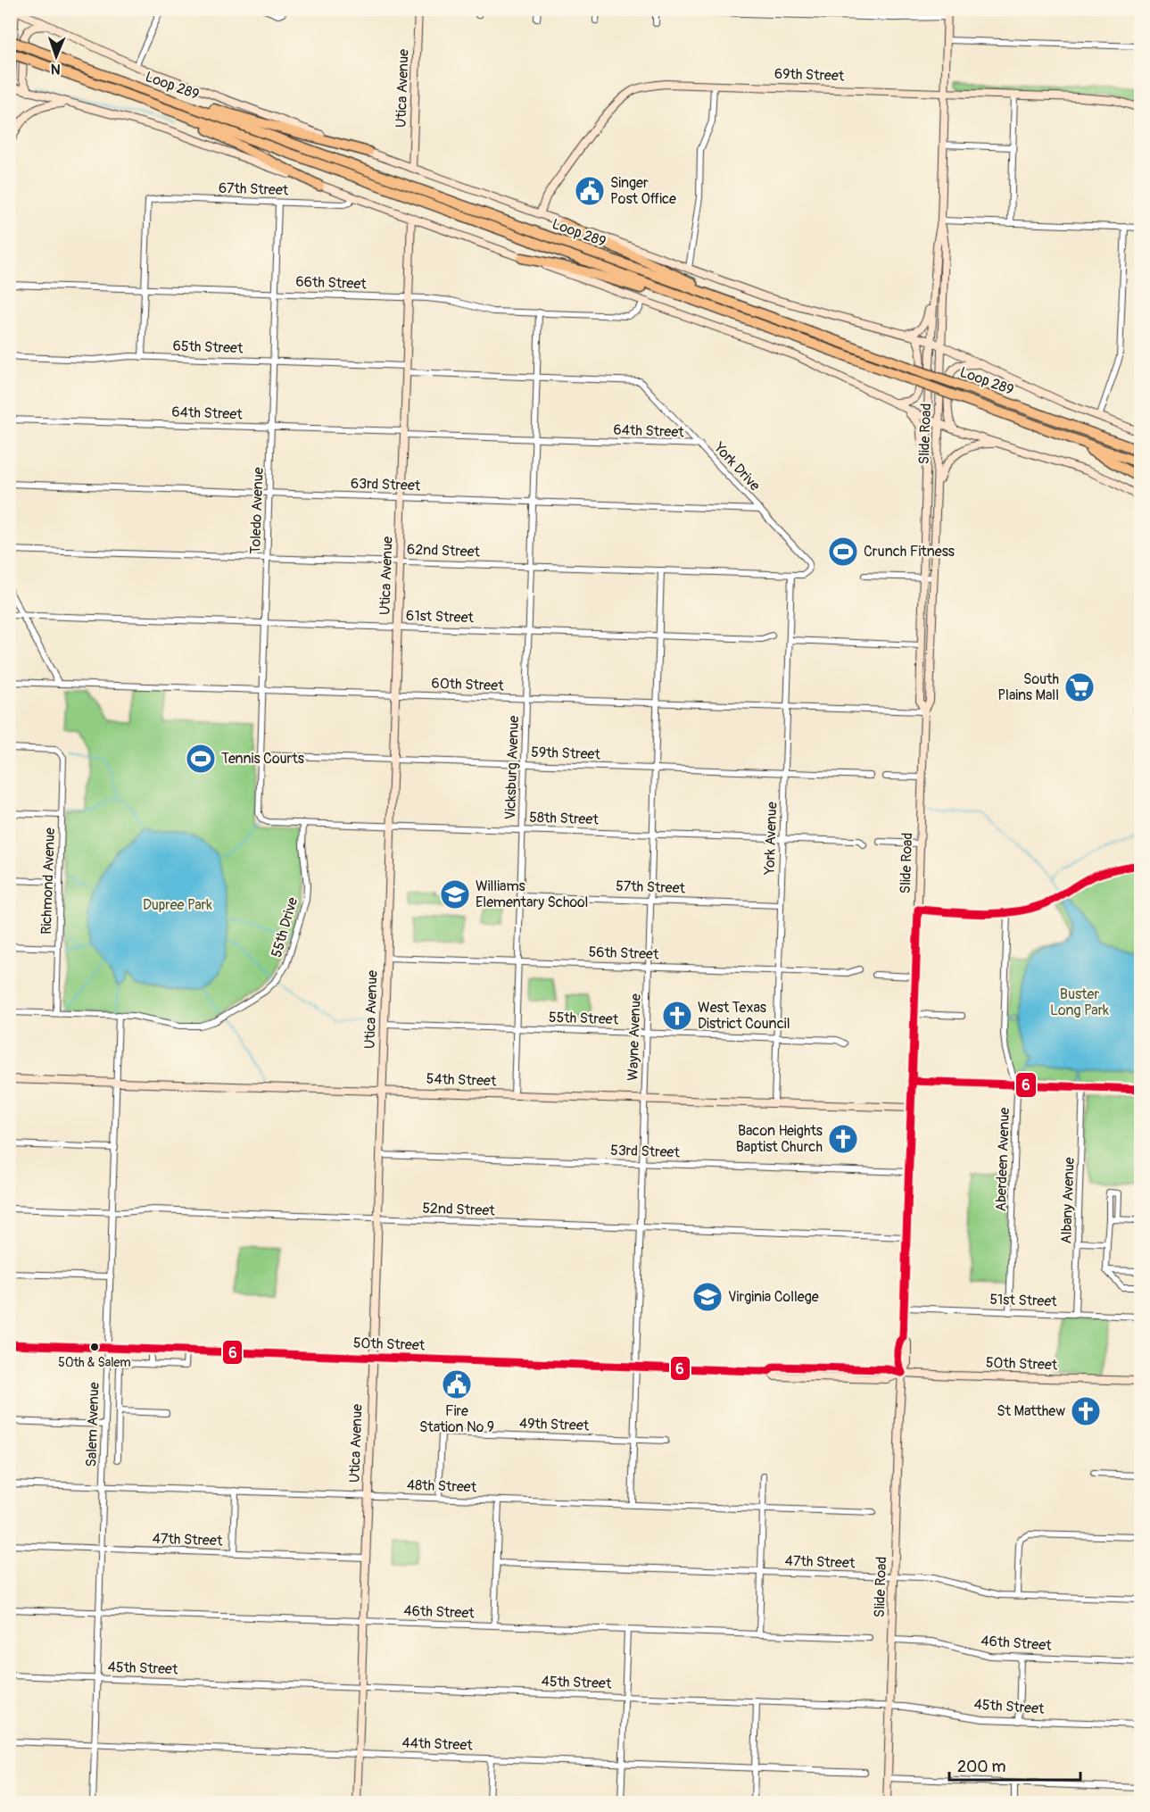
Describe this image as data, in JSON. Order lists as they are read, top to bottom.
{
  "streets": {
    "highway": ["Loop 289"],
    "main road": [
      "69th Street",
      "Utica Avenue",
      "Slide Road",
      "54th Street",
      "50th Street"
    ],
    "street": [
      "67th Street",
      "66th Street",
      "65th Street",
      "64th Street",
      "York Drive",
      "63rd Street",
      "Toledo Avenue",
      "62nd Street",
      "61st Street",
      "60th Street",
      "59th Street",
      "Vicksburg Avenue",
      "58th Street",
      "York Avenue",
      "Richmond Avenue",
      "57th Street",
      "55th Drive",
      "56th Street",
      "55th Street",
      "Wayne Avenue",
      "53rd Street",
      "Aberdeen Avenue",
      "Albany Avenue",
      "52nd Street",
      "51st Street",
      "Salem Avenue",
      "49th Street",
      "48th Street",
      "47th Street",
      "46th Street",
      "45th Street",
      "44th Street"
    ]
  },
  "crossings": [
    ["69th Street", "Slide Road"],
    ["Utica Avenue", "66th Street"],
    ["Utica Avenue", "65th Street"],
    ["Utica Avenue", "64th Street"],
    ["Utica Avenue", "63rd Street"],
    ["Utica Avenue", "62nd Street"],
    ["Utica Avenue", "61st Street"],
    ["Utica Avenue", "60th Street"],
    ["Utica Avenue", "59th Street"],
    ["Utica Avenue", "58th Street"],
    ["Utica Avenue", "56th Street"],
    ["Utica Avenue", "55th Street"],
    ["Utica Avenue", "54th Street"],
    ["Utica Avenue", "53rd Street"],
    ["Utica Avenue", "52nd Street"],
    ["Utica Avenue", "50th Street"],
    ["Utica Avenue", "48th Street"],
    ["Utica Avenue", "47th Street"],
    ["Utica Avenue", "46th Street"],
    ["Utica Avenue", "45th Street"],
    ["Utica Avenue", "44th Street"],
    ["67th Street", "66th Street"],
    ["67th Street", "Toledo Avenue"],
    ["66th Street", "Toledo Avenue"],
    ["66th Street", "Vicksburg Avenue"],
    ["65th Street", "York Drive"],
    ["65th Street", "Toledo Avenue"],
    ["65th Street", "Vicksburg Avenue"],
    ["64th Street", "York Drive"],
    ["64th Street", "Toledo Avenue"],
    ["64th Street", "Vicksburg Avenue"],
    ["Slide Road", "60th Street"],
    ["Slide Road", "54th Street"],
    ["Slide Road", "53rd Street"],
    ["Slide Road", "52nd Street"],
    ["Slide Road", "51st Street"],
    ["Slide Road", "50th Street"],
    ["Slide Road", "47th Street"],
    ["Slide Road", "46th Street"],
    ["Slide Road", "45th Street"],
    ["York Drive", "63rd Street"],
    ["York Drive", "62nd Street"],
    ["63rd Street", "Toledo Avenue"],
    ["63rd Street", "Vicksburg Avenue"],
    ["Toledo Avenue", "62nd Street"],
    ["Toledo Avenue", "61st Street"],
    ["Toledo Avenue", "60th Street"],
    ["Toledo Avenue", "59th Street"],
    ["Toledo Avenue", "58th Street"],
    ["62nd Street", "Vicksburg Avenue"],
    ["62nd Street", "York Avenue"],
    ["62nd Street", "Wayne Avenue"],
    ["61st Street", "Vicksburg Avenue"],
    ["61st Street", "Wayne Avenue"],
    ["60th Street", "Vicksburg Avenue"],
    ["60th Street", "York Avenue"],
    ["60th Street", "Wayne Avenue"],
    ["59th Street", "Vicksburg Avenue"],
    ["59th Street", "York Avenue"],
    ["59th Street", "Wayne Avenue"],
    ["Vicksburg Avenue", "58th Street"],
    ["Vicksburg Avenue", "57th Street"],
    ["Vicksburg Avenue", "56th Street"],
    ["Vicksburg Avenue", "55th Street"],
    ["Vicksburg Avenue", "54th Street"],
    ["58th Street", "York Avenue"],
    ["58th Street", "55th Drive"],
    ["58th Street", "Wayne Avenue"],
    ["York Avenue", "57th Street"],
    ["York Avenue", "56th Street"],
    ["York Avenue", "55th Street"],
    ["York Avenue", "54th Street"],
    ["57th Street", "Wayne Avenue"],
    ["55th Drive", "Salem Avenue"],
    ["56th Street", "Wayne Avenue"],
    ["55th Street", "Wayne Avenue"],
    ["Wayne Avenue", "54th Street"],
    ["Wayne Avenue", "53rd Street"],
    ["Wayne Avenue", "52nd Street"],
    ["Wayne Avenue", "50th Street"],
    ["Wayne Avenue", "49th Street"],
    ["Wayne Avenue", "48th Street"],
    ["54th Street", "Salem Avenue"],
    ["Aberdeen Avenue", "51st Street"],
    ["Albany Avenue", "51st Street"],
    ["52nd Street", "Salem Avenue"],
    ["50th Street", "Salem Avenue"],
    ["Salem Avenue", "48th Street"],
    ["Salem Avenue", "47th Street"],
    ["Salem Avenue", "46th Street"],
    ["Salem Avenue", "45th Street"],
    ["Salem Avenue", "44th Street"],
    ["49th Street", "48th Street"]
  ],
  "parks": ["Dupree Park", "Buster Long Park"],
  "places": {
    "public building": ["Singer Post Office", "Fire Station No 9"],
    "sports": ["Crunch Fitness", "Tennis Courts"],
    "supermarket": ["South Plains Mall"],
    "school or university": ["Williams Elementary School", "Virginia College"],
    "church": ["West Texas District Council", "Bacon Heights Baptist Church", "St Matthew"],
    "other": ["50th & Salem"]
  },
  "lines": ["transit line 6"],
  "scale_bar": "200 m",
  "north": "bottom"
}
